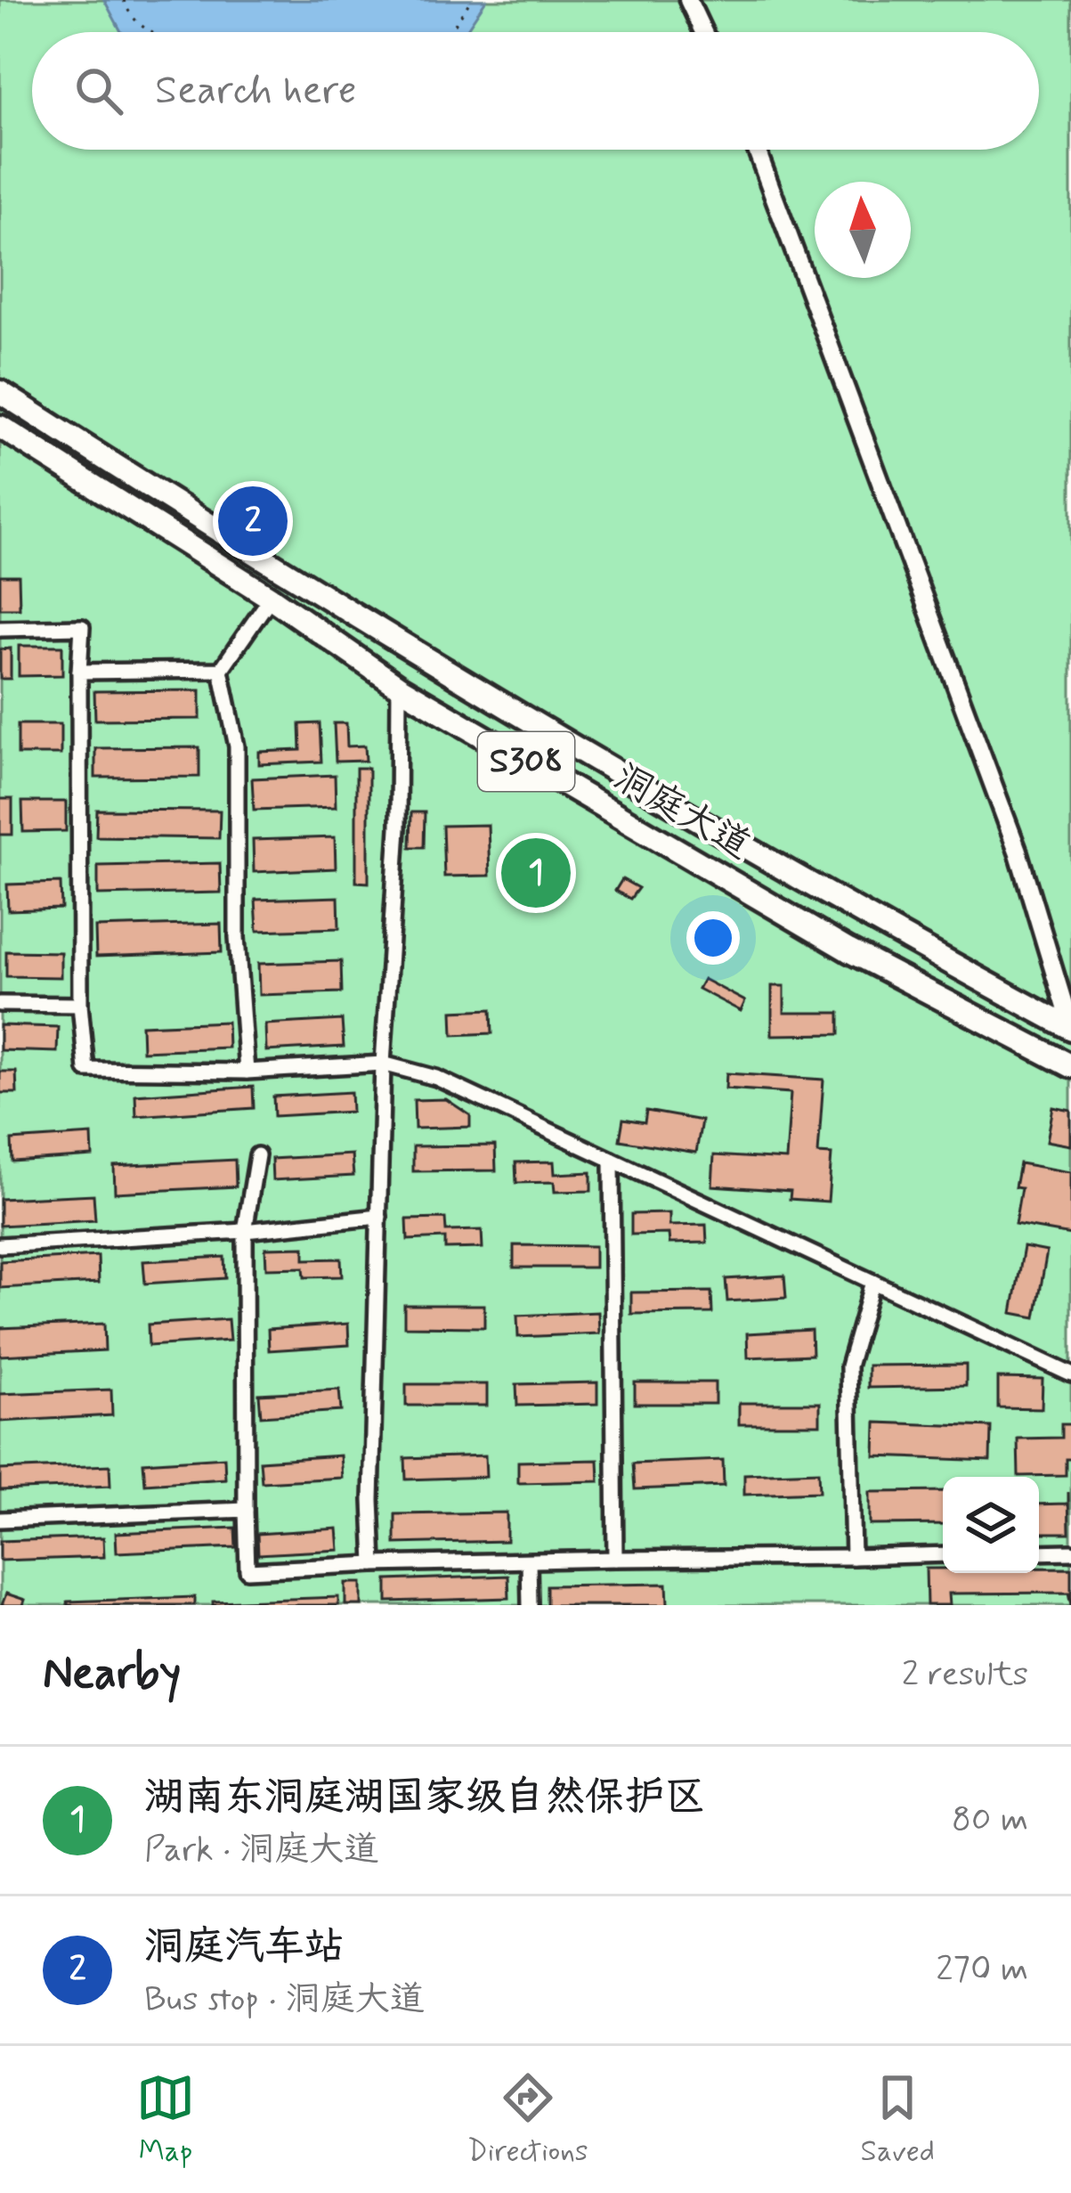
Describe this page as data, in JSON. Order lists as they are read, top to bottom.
{
  "streets": {
    "main road": ["S308", "洞庭大道"]
  },
  "north": "top",
  "page": {
    "search": "Search here",
    "pins": ["2", "1"],
    "heading": ["Nearby", "2 results"],
    "list": [
      {
        "mark": "1",
        "name": "湖南东洞庭湖国家级自然保护区",
        "note": "Park · 洞庭大道",
        "value": "80 m"
      },
      {
        "mark": "2",
        "name": "洞庭汽车站",
        "note": "Bus stop · 洞庭大道",
        "value": "270 m"
      }
    ],
    "nav": ["Map", "Directions", "Saved"]
  }
}
